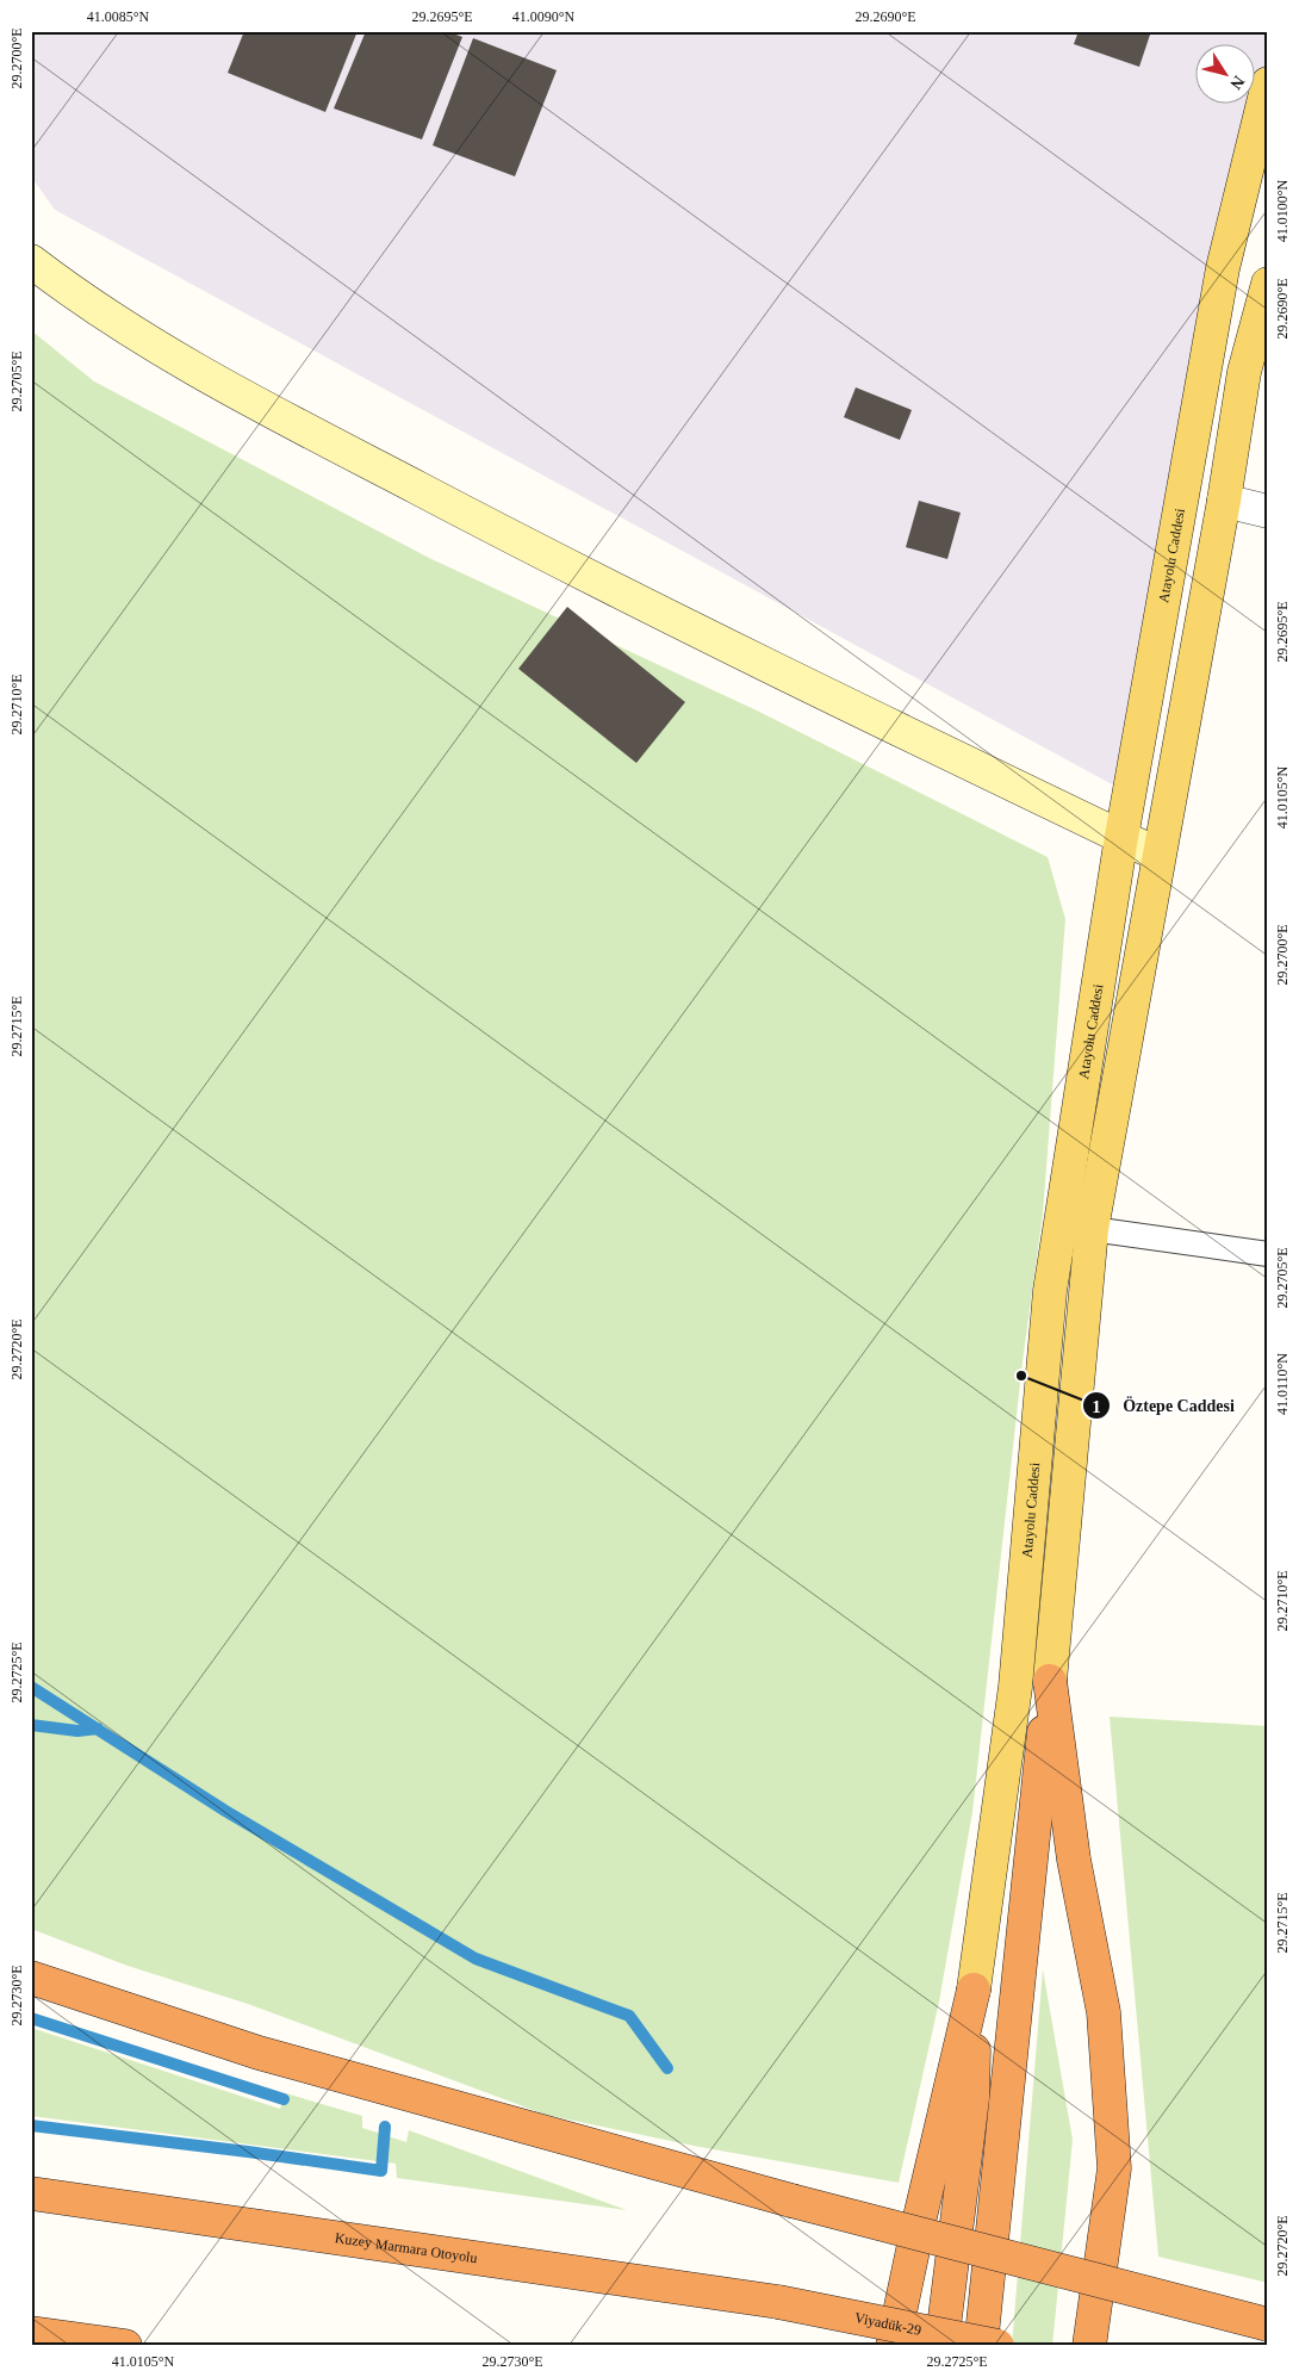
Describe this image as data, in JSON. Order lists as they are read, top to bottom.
{
  "streets": {
    "highway": ["Kuzey Marmara Otoyolu", "Viyadük-29"],
    "main road": ["Atayolu Caddesi"]
  },
  "crossings": [
    ["Kuzey Marmara Otoyolu", "Viyadük-29"]
  ],
  "places": ["Öztepe Caddesi"],
  "north": "bottom right",
  "coordinates": [
    "41.0085°N",
    "29.2695°E",
    "41.0090°N",
    "29.2690°E",
    "29.2700°E",
    "41.0100°N",
    "29.2705°E",
    "29.2710°E",
    "41.0105°N",
    "29.2715°E",
    "29.2720°E",
    "41.0110°N",
    "29.2725°E",
    "29.2730°E"
  ]
}
